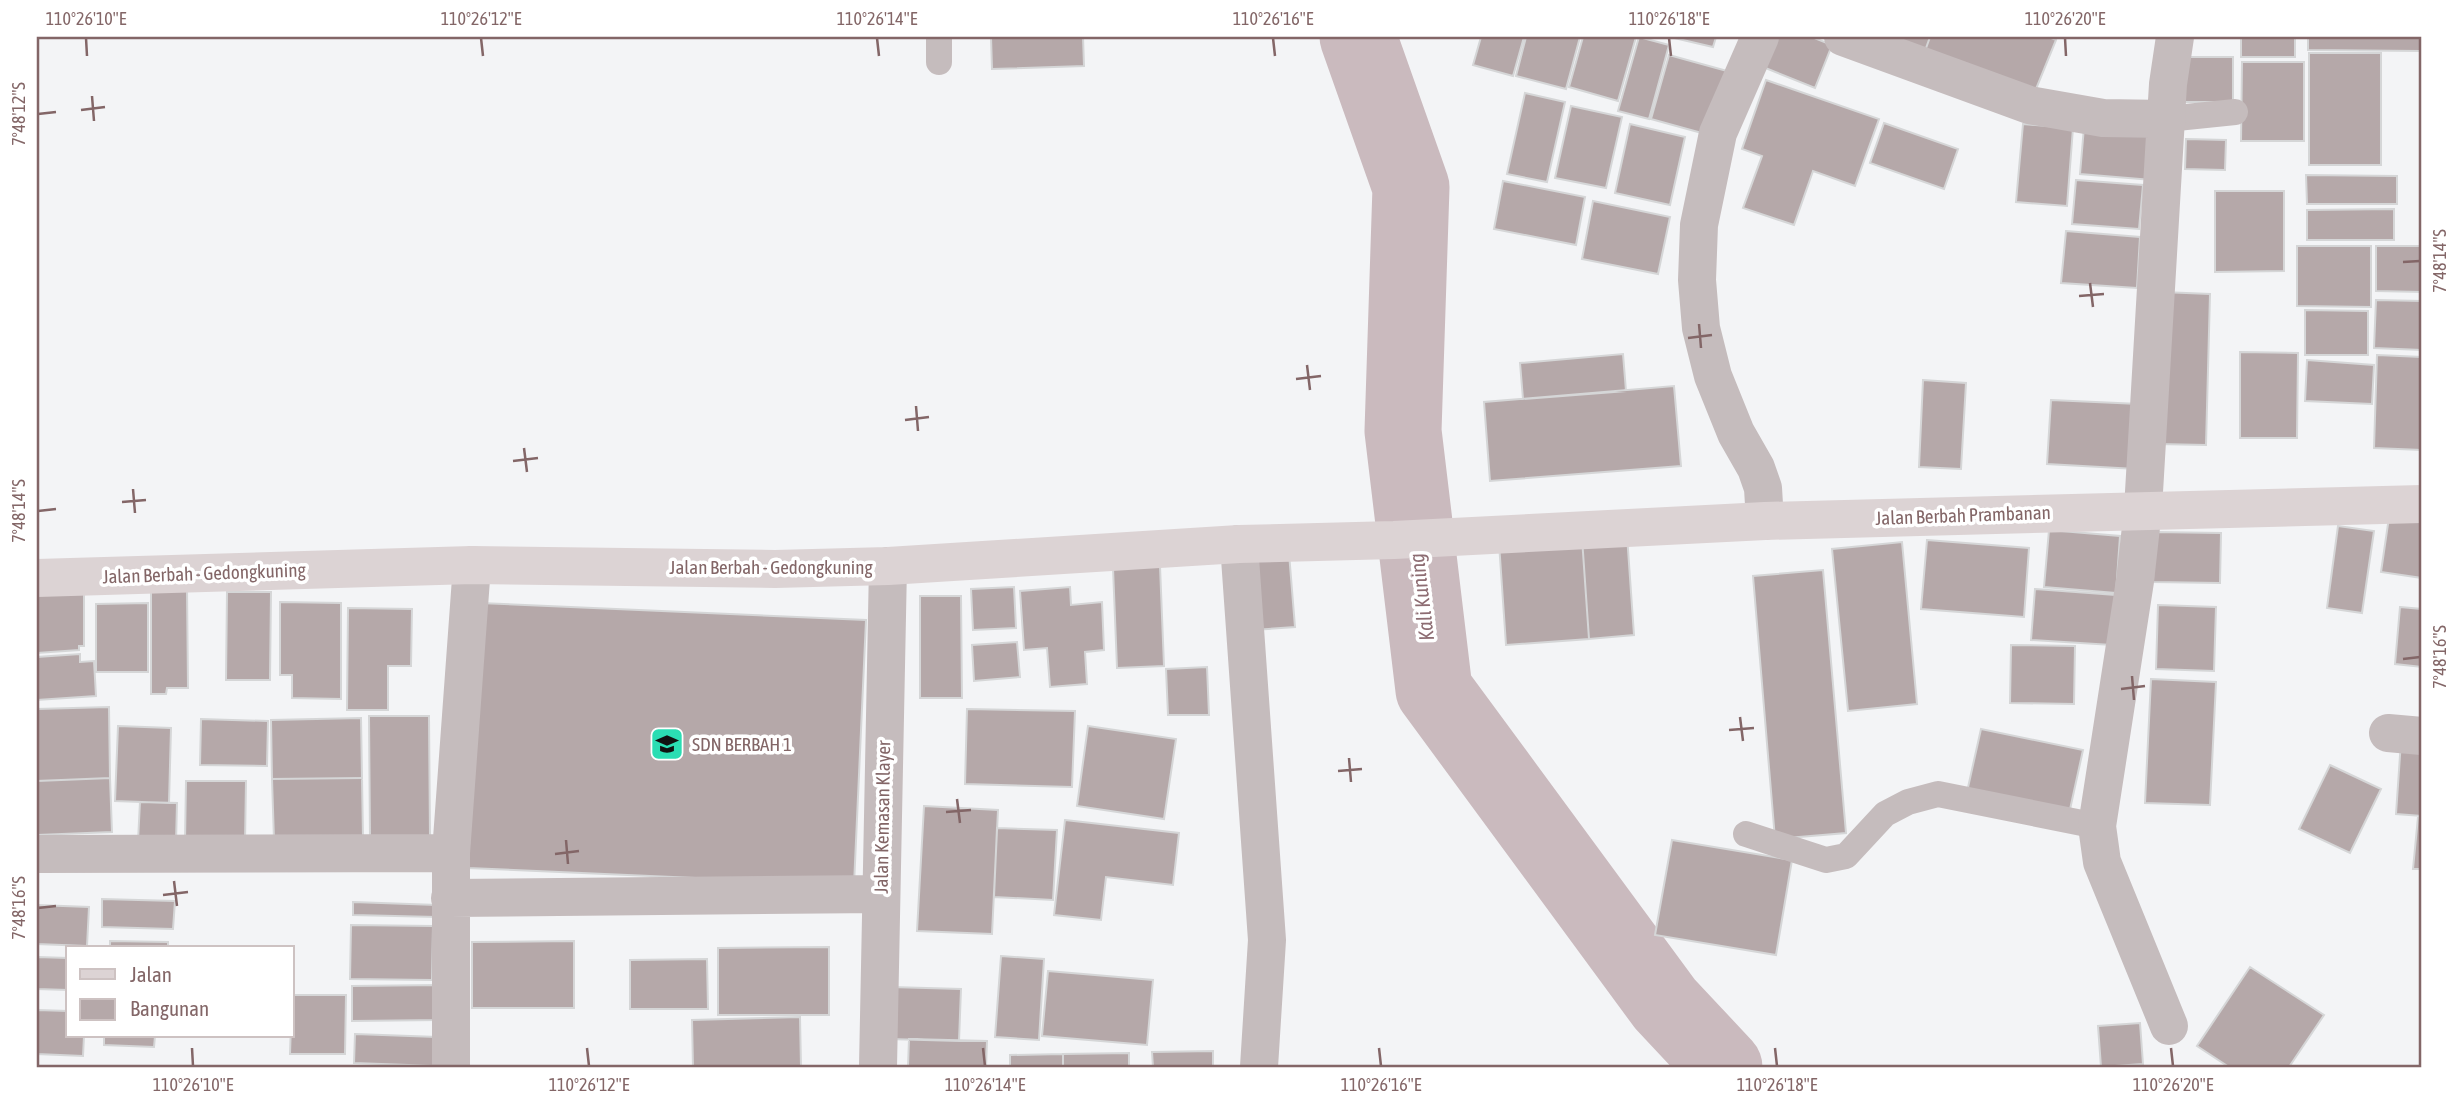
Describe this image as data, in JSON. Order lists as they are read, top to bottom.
{
  "streets": {
    "main road": ["Jalan Berbah Prambanan", "Jalan Berbah - Gedongkuning"],
    "street": ["Jalan Kemasan Klayer"]
  },
  "crossings": [
    ["Jalan Berbah Prambanan", "Jalan Berbah - Gedongkuning"],
    ["Jalan Berbah - Gedongkuning", "Jalan Kemasan Klayer"]
  ],
  "water": ["Kali Kuning"],
  "places": {
    "school or university": ["SDN BERBAH 1"]
  },
  "legend": ["Jalan", "Bangunan"],
  "coordinates": [
    "110°26'10\"E",
    "110°26'12\"E",
    "110°26'14\"E",
    "110°26'16\"E",
    "110°26'18\"E",
    "110°26'20\"E",
    "7°48'12\"S",
    "7°48'14\"S",
    "7°48'16\"S"
  ]
}
